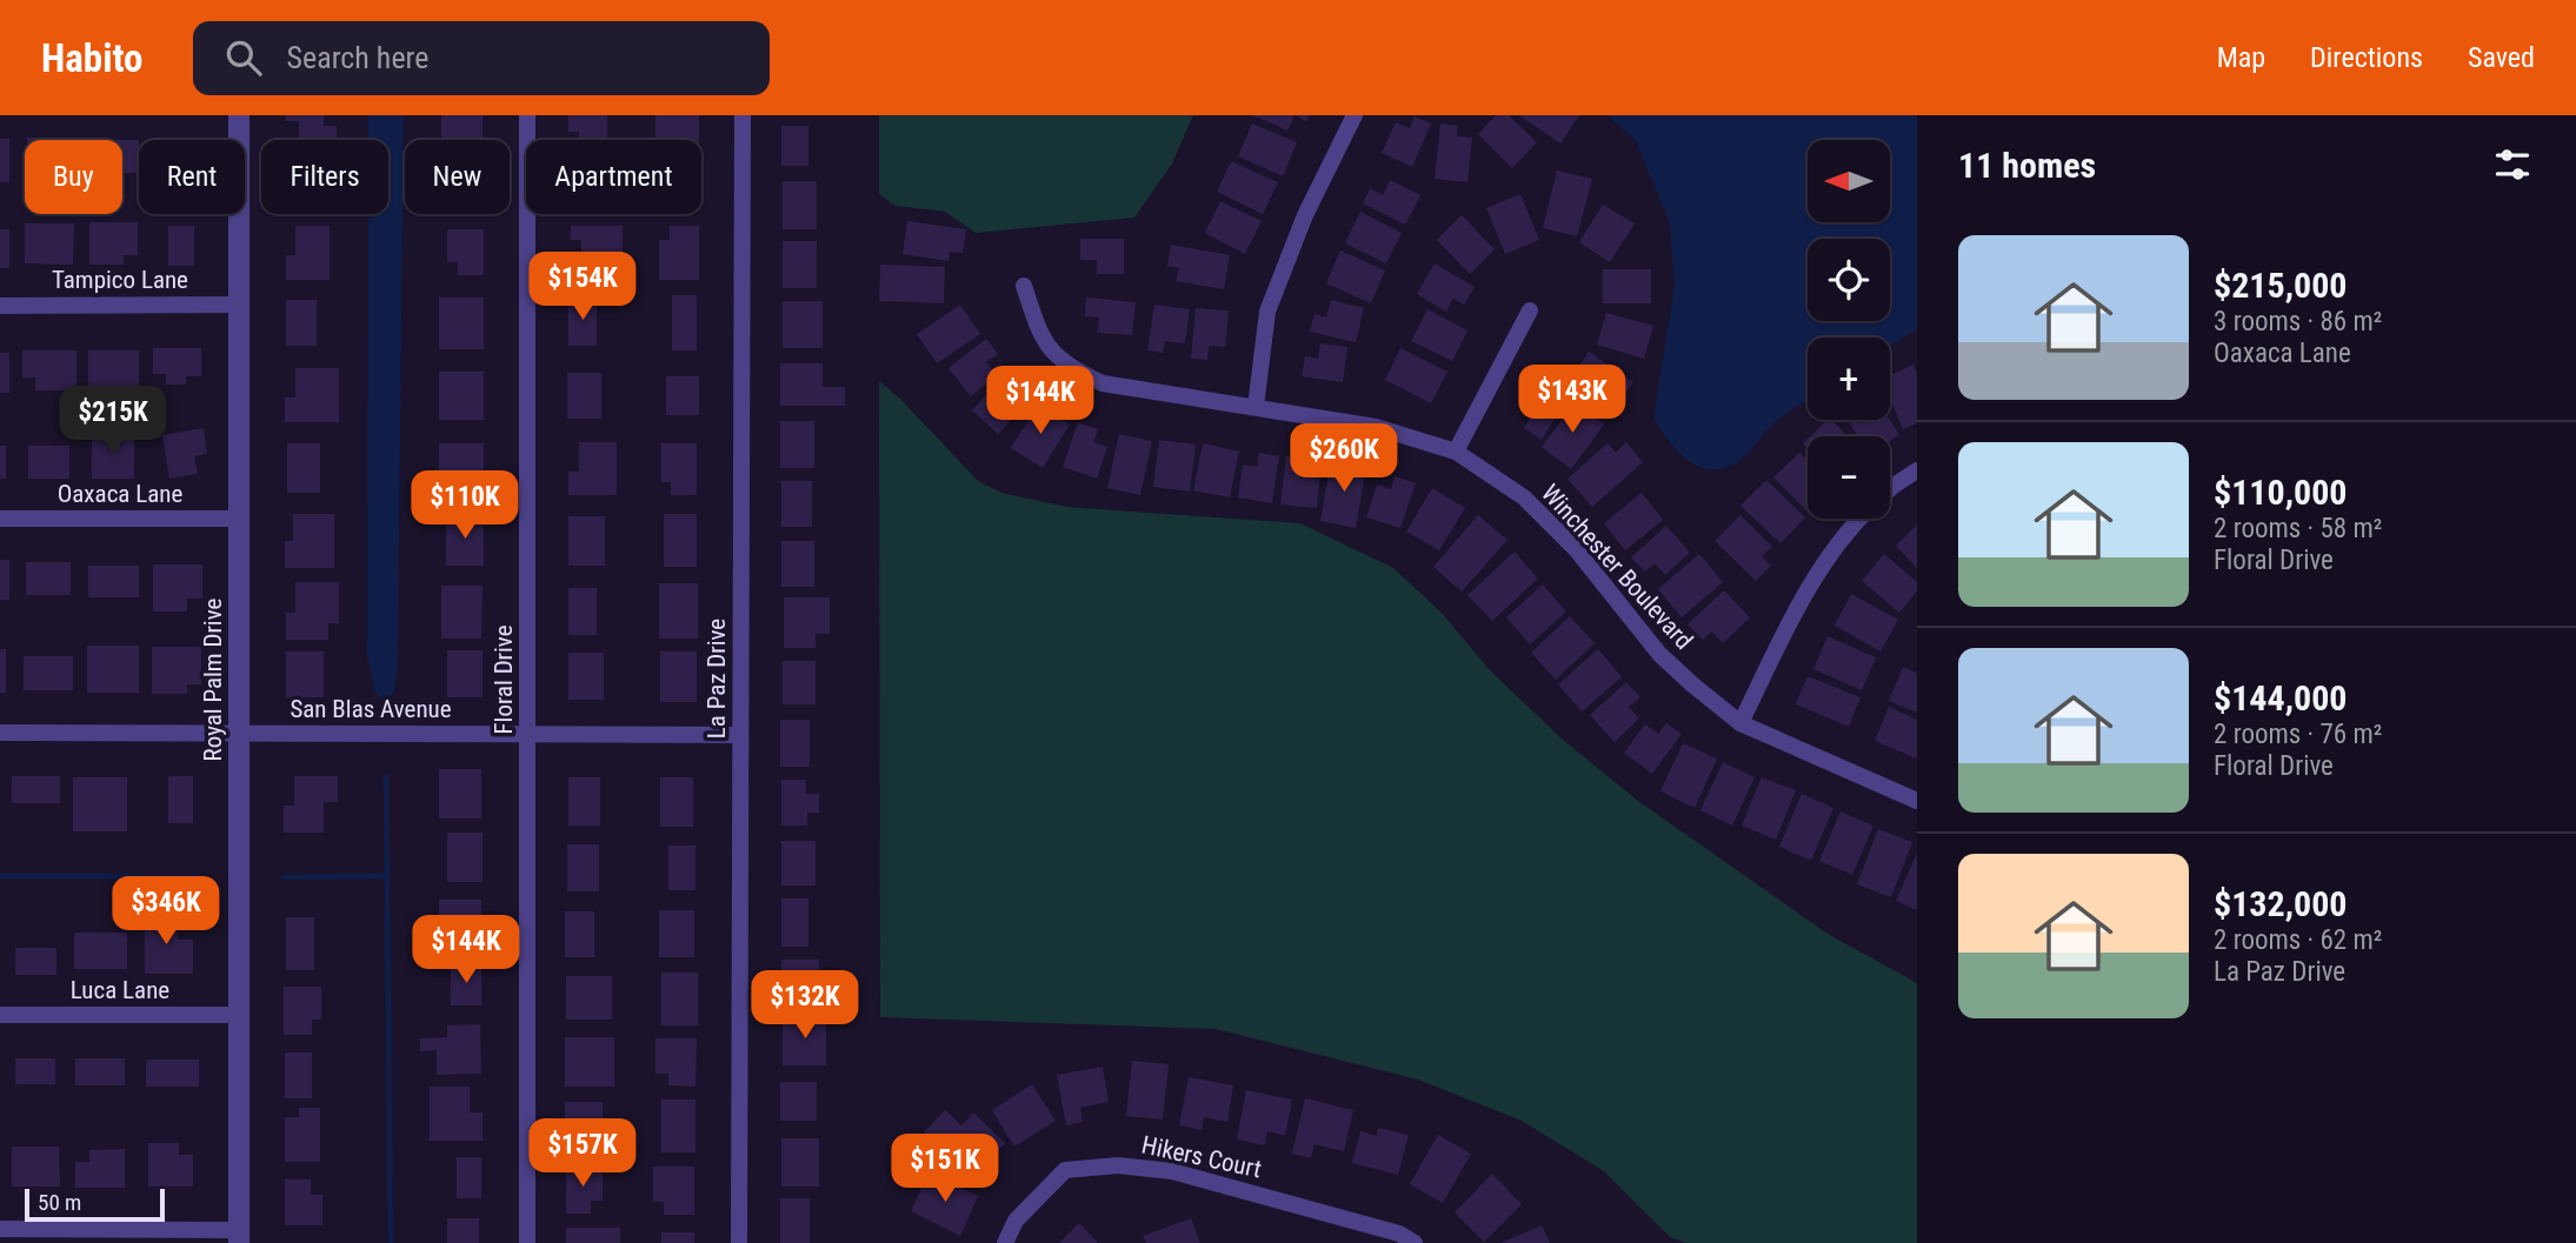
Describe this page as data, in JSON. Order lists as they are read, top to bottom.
{
  "streets": {
    "street": [
      "Tampico Lane",
      "Oaxaca Lane",
      "Winchester Boulevard",
      "La Paz Drive",
      "Royal Palm Drive",
      "Floral Drive",
      "San Blas Avenue",
      "Luca Lane",
      "Hikers Court"
    ]
  },
  "crossings": [
    ["Tampico Lane", "Royal Palm Drive"],
    ["Oaxaca Lane", "Royal Palm Drive"],
    ["La Paz Drive", "San Blas Avenue"],
    ["Royal Palm Drive", "San Blas Avenue"],
    ["Royal Palm Drive", "Luca Lane"],
    ["Floral Drive", "San Blas Avenue"]
  ],
  "scale_bar": "50 m",
  "north": "left",
  "page": {
    "header": "Habito",
    "search": "Search here",
    "nav": ["Map", "Directions", "Saved"],
    "heading": "11 homes",
    "map_buttons": ["+", "−"],
    "chip": [
      "Buy",
      "Rent",
      "Filters",
      "New",
      "Apartment"
    ],
    "list": [
      {
        "name": "$215,000",
        "note": "3 rooms · 86 m² · Oaxaca Lane"
      },
      {
        "name": "$110,000",
        "note": "2 rooms · 58 m² · Floral Drive"
      },
      {
        "name": "$144,000",
        "note": "2 rooms · 76 m² · Floral Drive"
      },
      {
        "name": "$132,000",
        "note": "2 rooms · 62 m² · La Paz Drive"
      }
    ],
    "price": [
      "$154K",
      "$143K",
      "$144K",
      "$215K",
      "$260K",
      "$110K",
      "$346K",
      "$144K",
      "$132K",
      "$157K",
      "$151K"
    ],
    "scale": "50 m"
  }
}
